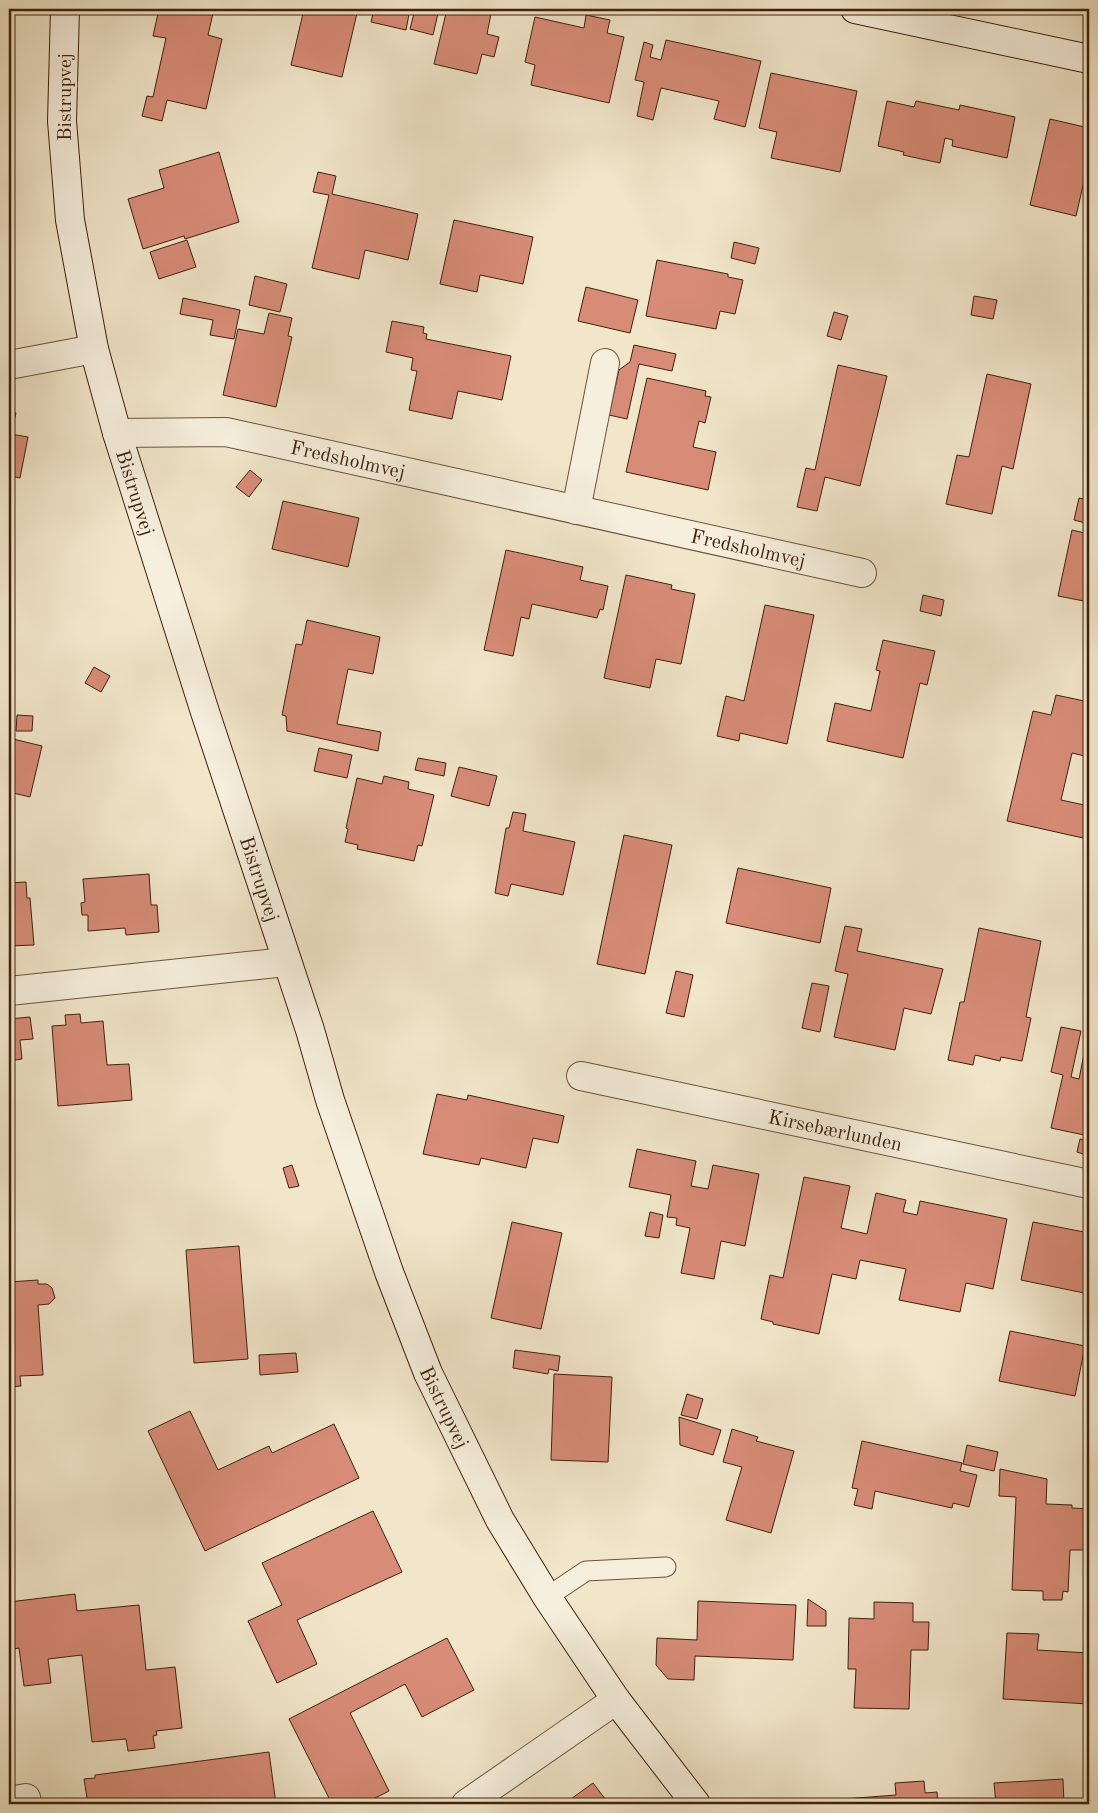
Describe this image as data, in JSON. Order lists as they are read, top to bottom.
{
  "streets": {
    "street": ["Bistrupvej", "Fredsholmvej", "Kirsebærlunden"]
  },
  "crossings": [
    ["Bistrupvej", "Fredsholmvej"]
  ]
}
